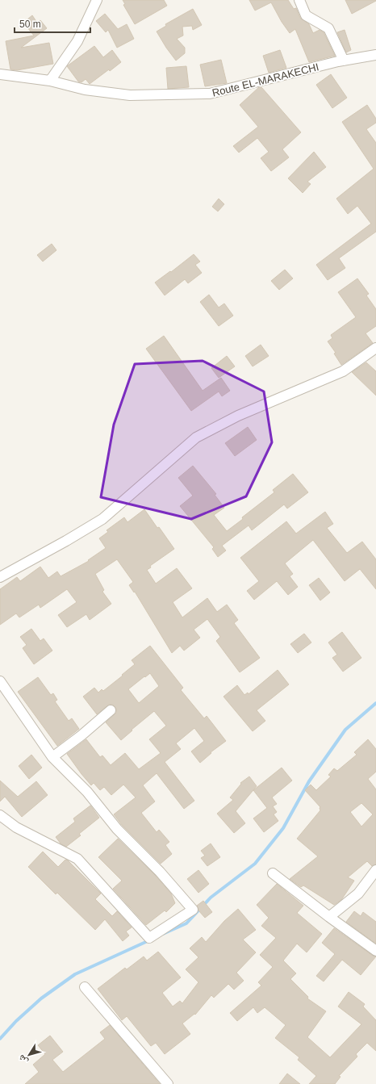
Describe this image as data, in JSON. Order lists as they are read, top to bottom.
{
  "streets": {
    "street": ["Route EL-MARAKECHI"]
  },
  "scale_bar": "50 m",
  "north": "bottom left"
}
